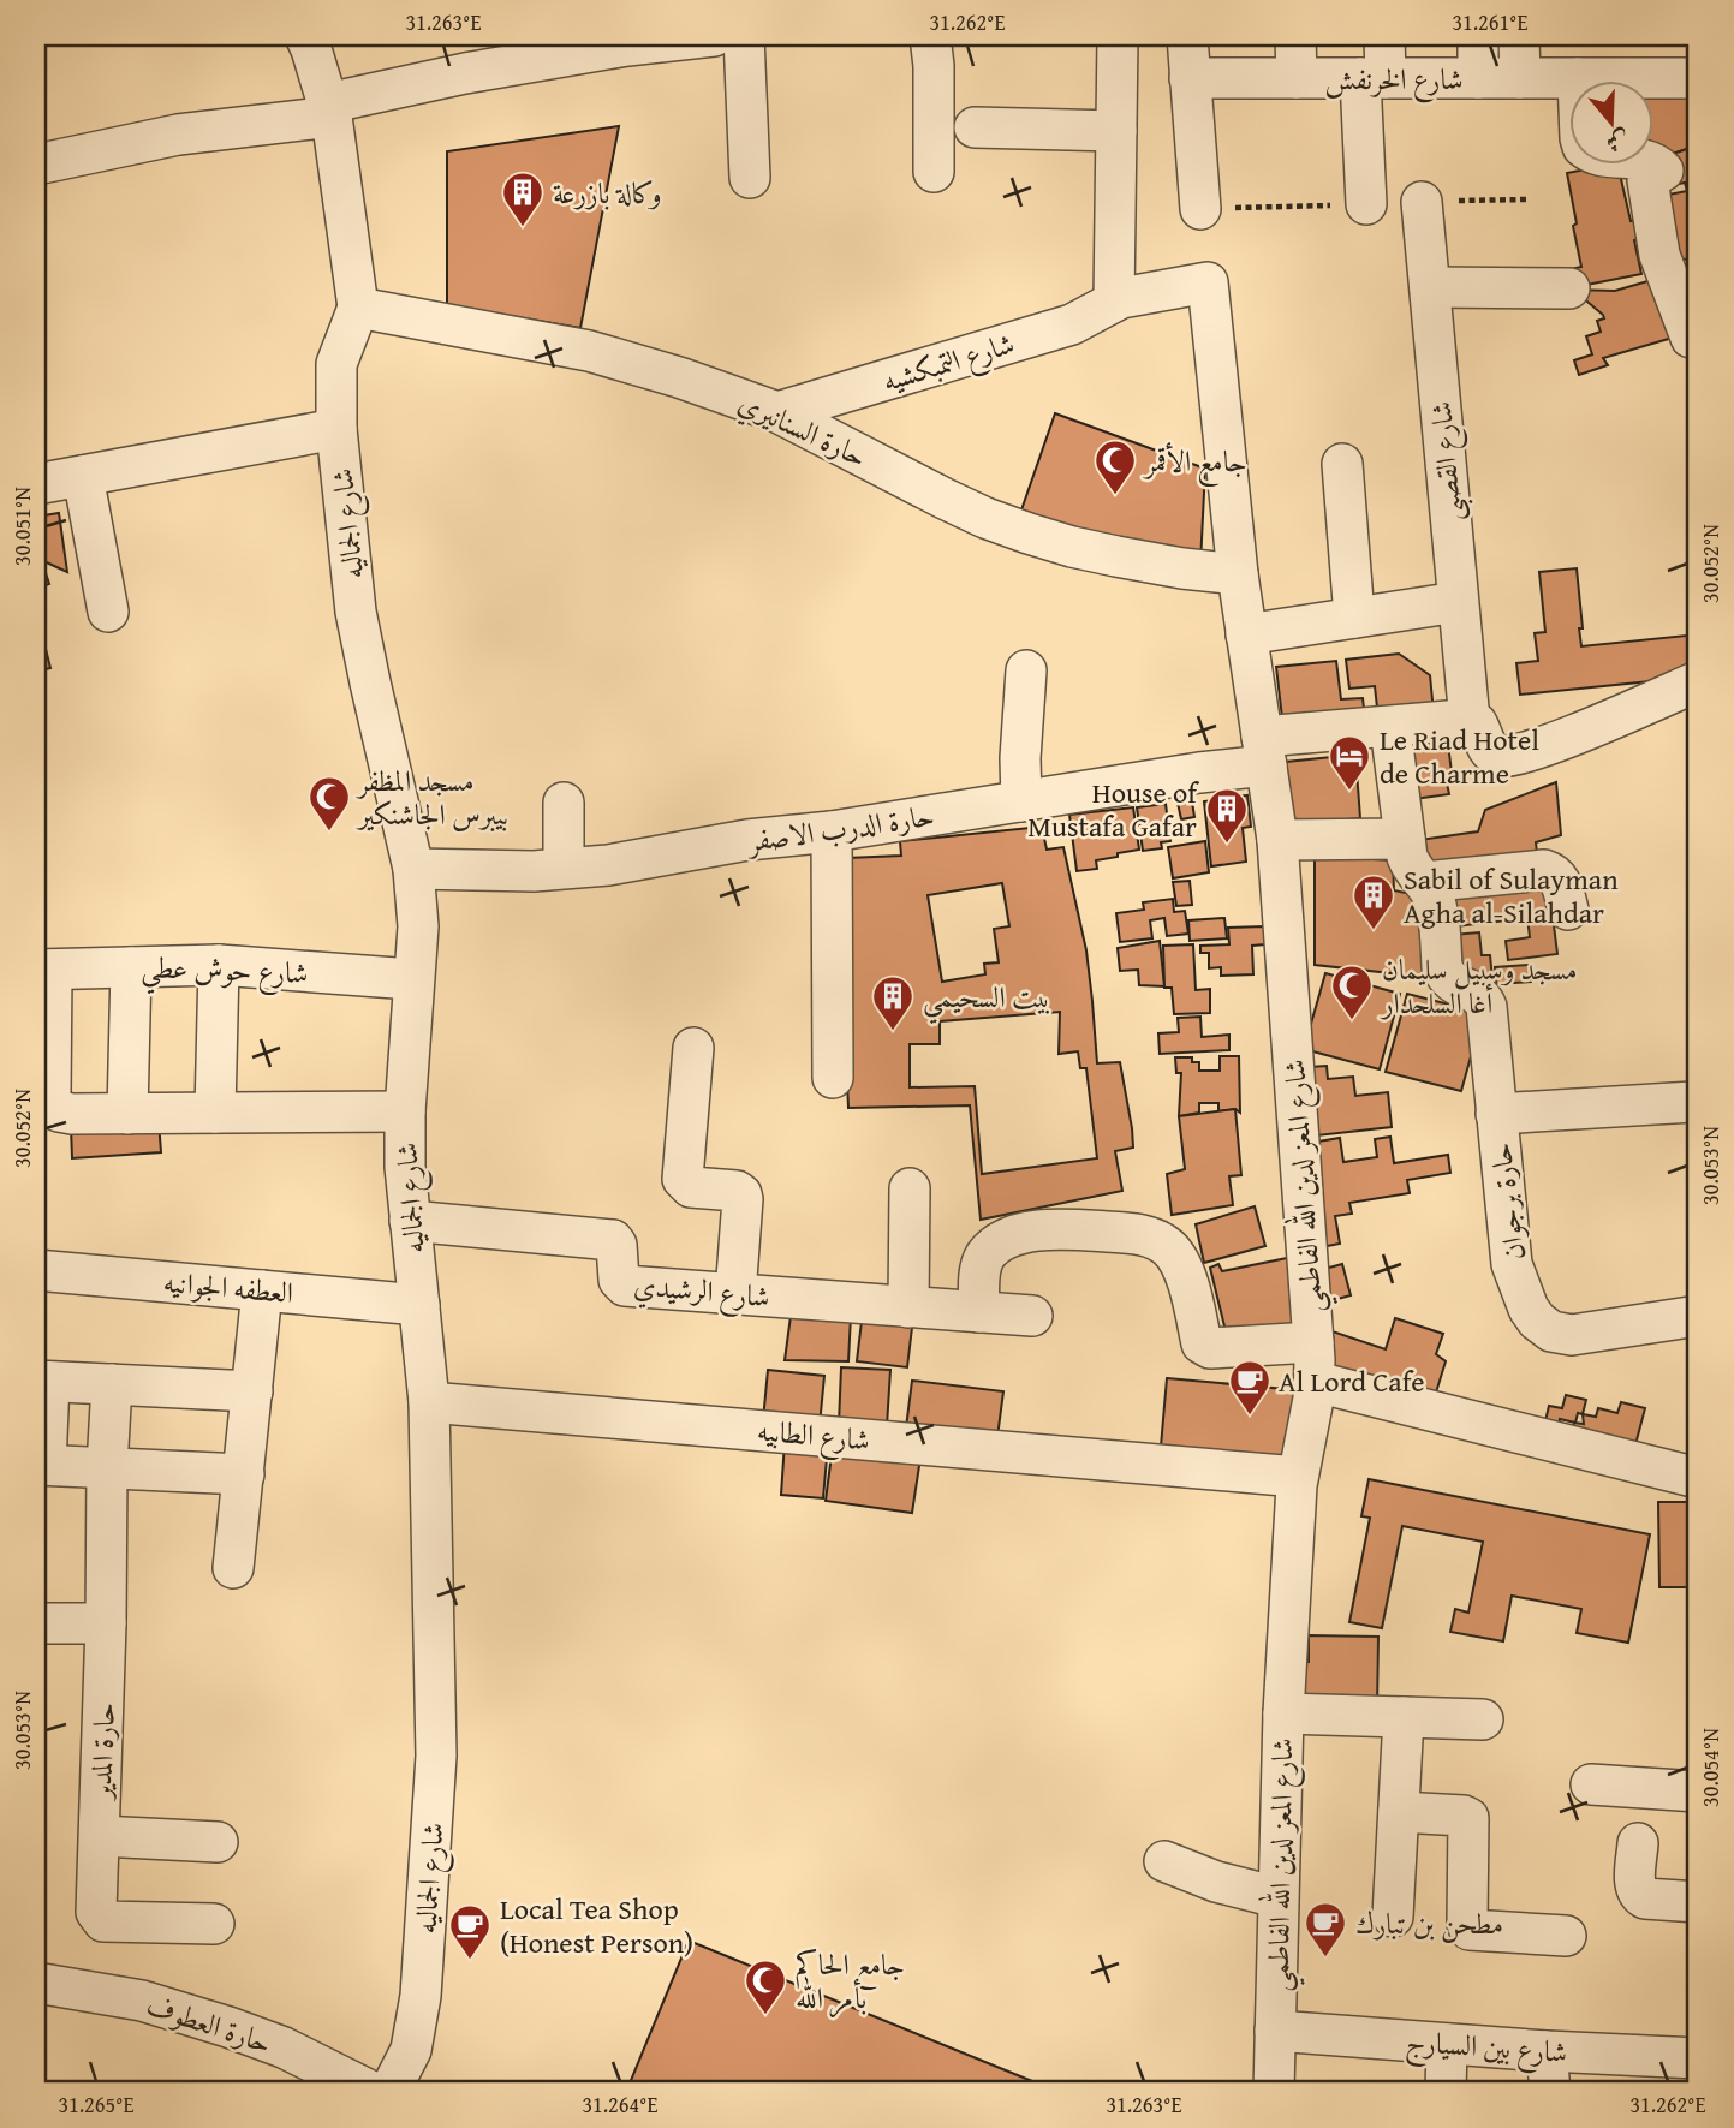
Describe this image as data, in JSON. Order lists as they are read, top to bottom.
{
  "streets": {
    "street": [
      "شارع الخرنفش",
      "شارع التمبكشيه",
      "حارة السنانيري",
      "شارع القصبى",
      "شارع الجماليه",
      "حارة الدرب الاصفر",
      "شارع حوش عطي",
      "شارع المعز لدين الله الفاطمي",
      "حارة برجوان",
      "العطفه الجوانيه",
      "شارع الرشيدي",
      "شارع الطابيه",
      "حارة المدير",
      "حارة العطوف",
      "شارع بين السيارج"
    ]
  },
  "crossings": [
    ["شارع التمبكشيه", "حارة السنانيري"],
    ["شارع التمبكشيه", "شارع المعز لدين الله الفاطمي"],
    ["حارة السنانيري", "شارع الجماليه"],
    ["حارة السنانيري", "شارع المعز لدين الله الفاطمي"],
    ["شارع القصبى", "حارة الدرب الاصفر"],
    ["شارع الجماليه", "حارة الدرب الاصفر"],
    ["شارع الجماليه", "شارع حوش عطي"],
    ["شارع الجماليه", "العطفه الجوانيه"],
    ["شارع الجماليه", "شارع الرشيدي"],
    ["شارع الجماليه", "شارع الطابيه"],
    ["حارة الدرب الاصفر", "شارع المعز لدين الله الفاطمي"],
    ["حارة الدرب الاصفر", "حارة برجوان"],
    ["شارع المعز لدين الله الفاطمي", "شارع الطابيه"],
    ["شارع المعز لدين الله الفاطمي", "شارع بين السيارج"]
  ],
  "places": {
    "building": [
      "وكالة بازرعة",
      "House of Mustafa Gafar",
      "Sabil of Sulayman Agha al-Silahdar",
      "بيت السحيمي"
    ],
    "mosque": [
      "جامع الأقمر",
      "مسجد المظفر بيبرس الجاشنكير",
      "مسجد وسبيل سليمان أغا السلحدار",
      "جامع الحاكم بأمر الله"
    ],
    "hotel": ["Le Riad Hotel de Charme"],
    "cafe": ["Al Lord Cafe", "مطحن بن تبارك", "Local Tea Shop (Honest Person)"]
  },
  "north": "bottom",
  "coordinates": [
    "31.263°E",
    "31.262°E",
    "31.261°E",
    "30.051°N",
    "30.052°N",
    "30.053°N",
    "30.054°N",
    "31.265°E",
    "31.264°E"
  ]
}
